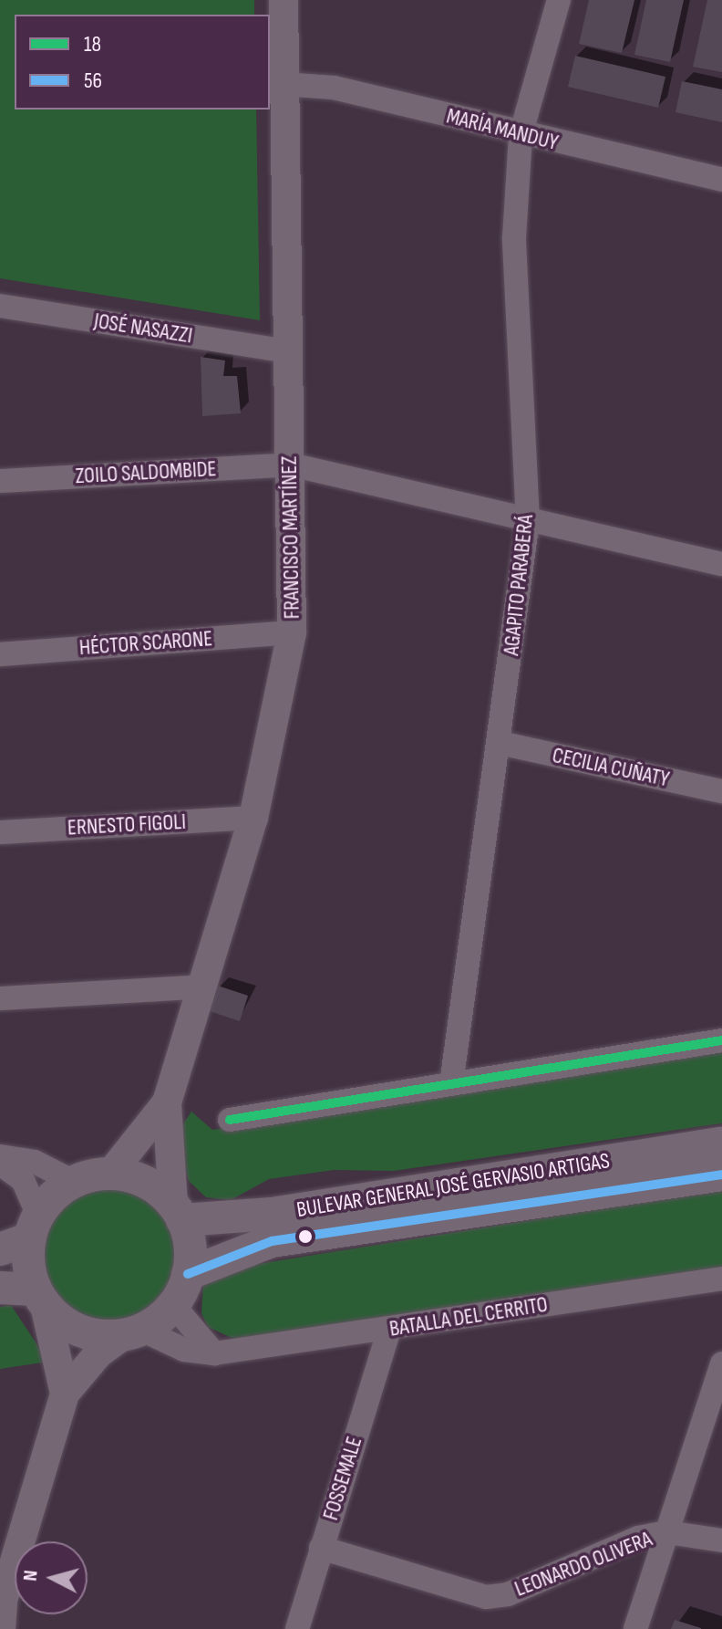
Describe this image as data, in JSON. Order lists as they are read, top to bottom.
{
  "streets": {
    "main road": ["BULEVAR GENERAL JOSÉ GERVASIO ARTIGAS"],
    "street": [
      "MARÍA MANDUY",
      "JOSÉ NASAZZI",
      "ZOILO SALDOMBIDE",
      "FRANCISCO MARTÍNEZ",
      "AGAPITO PARABERÁ",
      "HÉCTOR SCARONE",
      "CECILIA CUÑATY",
      "ERNESTO FIGOLI",
      "BATALLA DEL CERRITO",
      "FOSSEMALE",
      "LEONARDO OLIVERA"
    ]
  },
  "crossings": [
    ["MARÍA MANDUY", "FRANCISCO MARTÍNEZ"],
    ["MARÍA MANDUY", "AGAPITO PARABERÁ"],
    ["JOSÉ NASAZZI", "FRANCISCO MARTÍNEZ"],
    ["ZOILO SALDOMBIDE", "FRANCISCO MARTÍNEZ"],
    ["ZOILO SALDOMBIDE", "AGAPITO PARABERÁ"],
    ["FRANCISCO MARTÍNEZ", "HÉCTOR SCARONE"],
    ["FRANCISCO MARTÍNEZ", "ERNESTO FIGOLI"],
    ["FRANCISCO MARTÍNEZ", "BULEVAR GENERAL JOSÉ GERVASIO ARTIGAS"],
    ["FRANCISCO MARTÍNEZ", "BATALLA DEL CERRITO"],
    ["AGAPITO PARABERÁ", "CECILIA CUÑATY"],
    ["BULEVAR GENERAL JOSÉ GERVASIO ARTIGAS", "BATALLA DEL CERRITO"],
    ["BATALLA DEL CERRITO", "FOSSEMALE"],
    ["FOSSEMALE", "LEONARDO OLIVERA"]
  ],
  "lines": ["transit line 18", "transit line 56"],
  "legend": ["18", "56"],
  "north": "left"
}
